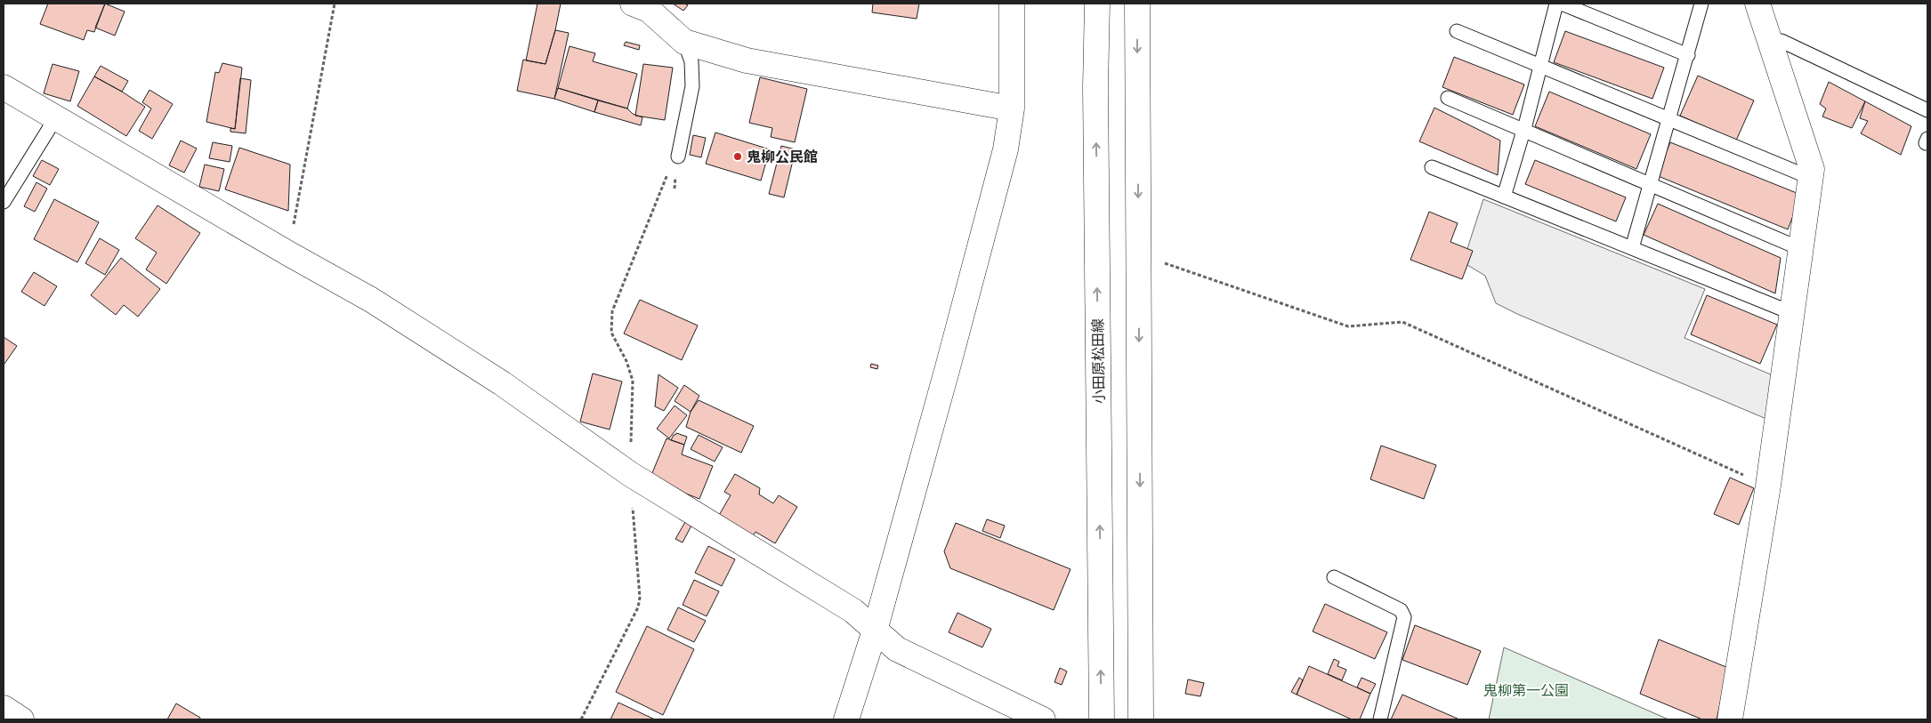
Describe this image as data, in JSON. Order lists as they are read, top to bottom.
{
  "streets": {
    "street": ["小田原松田線"]
  },
  "parks": ["鬼柳第一公園"],
  "places": ["鬼柳公民館"]
}
